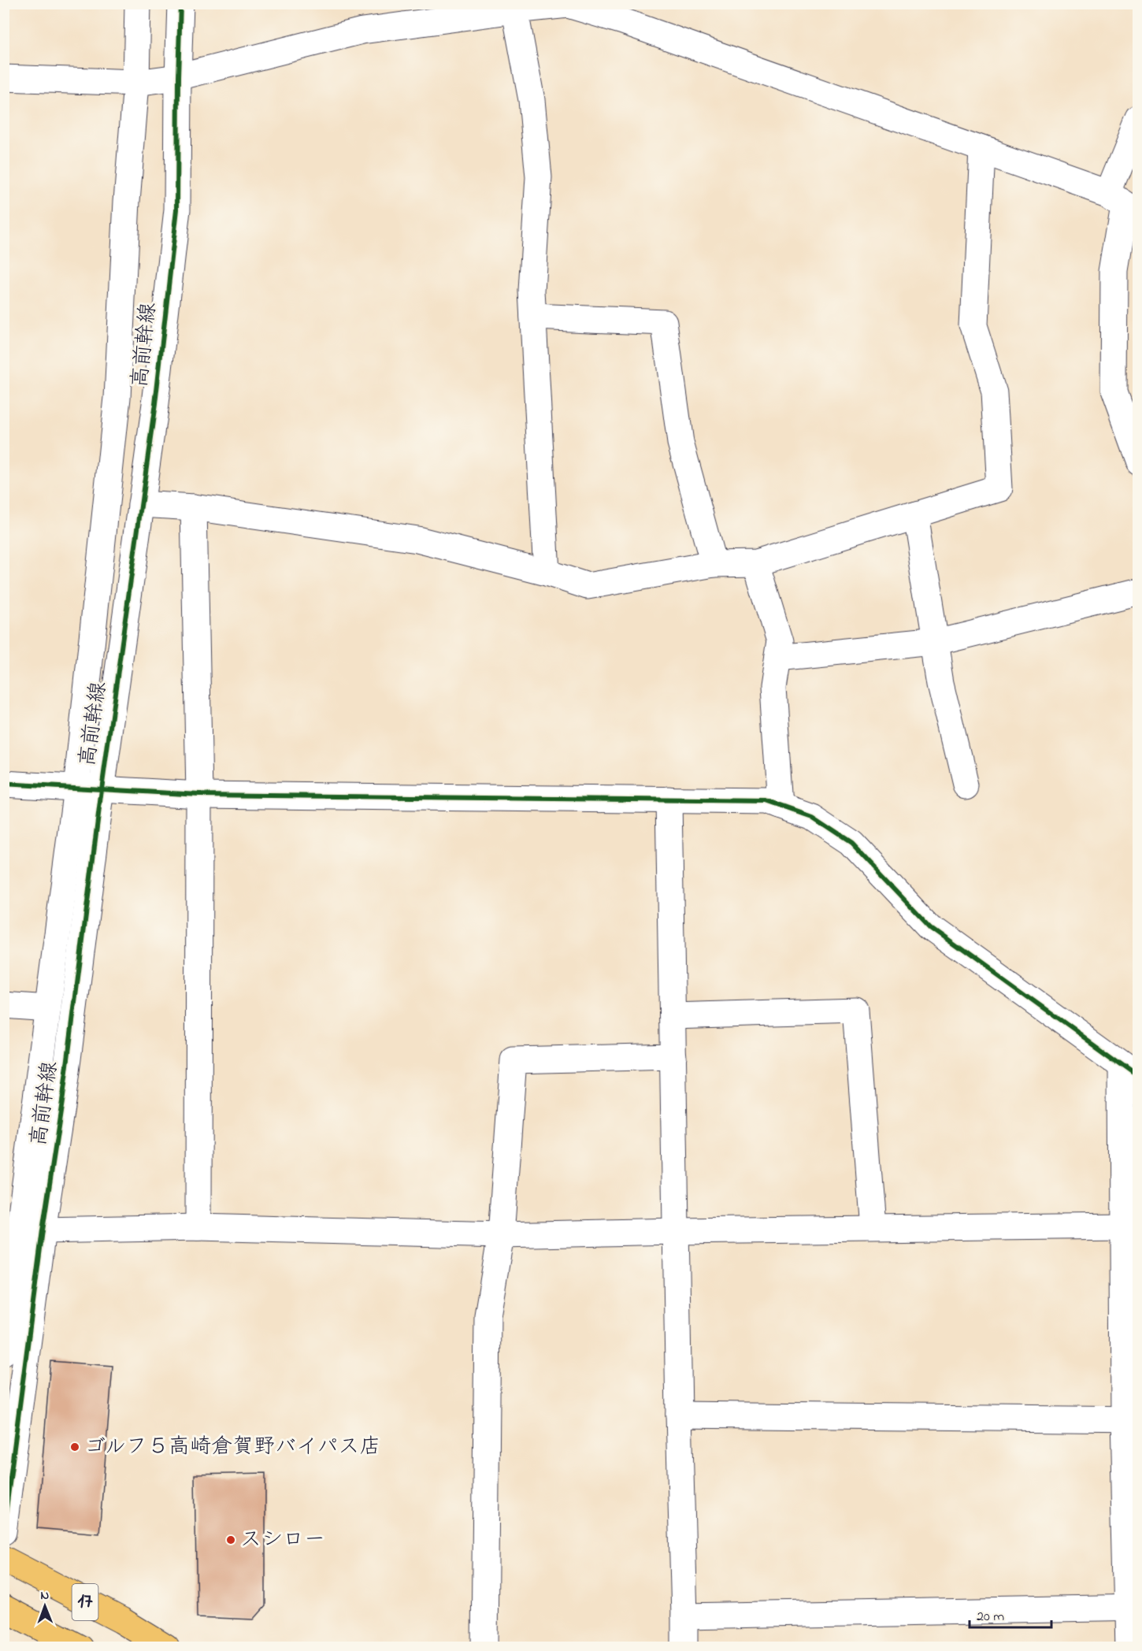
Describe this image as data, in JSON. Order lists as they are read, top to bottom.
{
  "streets": {
    "highway": ["17"],
    "street": ["高前幹線"]
  },
  "places": ["ゴルフ５高崎倉賀野バイパス店", "スシロー"],
  "scale_bar": "20 m",
  "north": "top"
}
